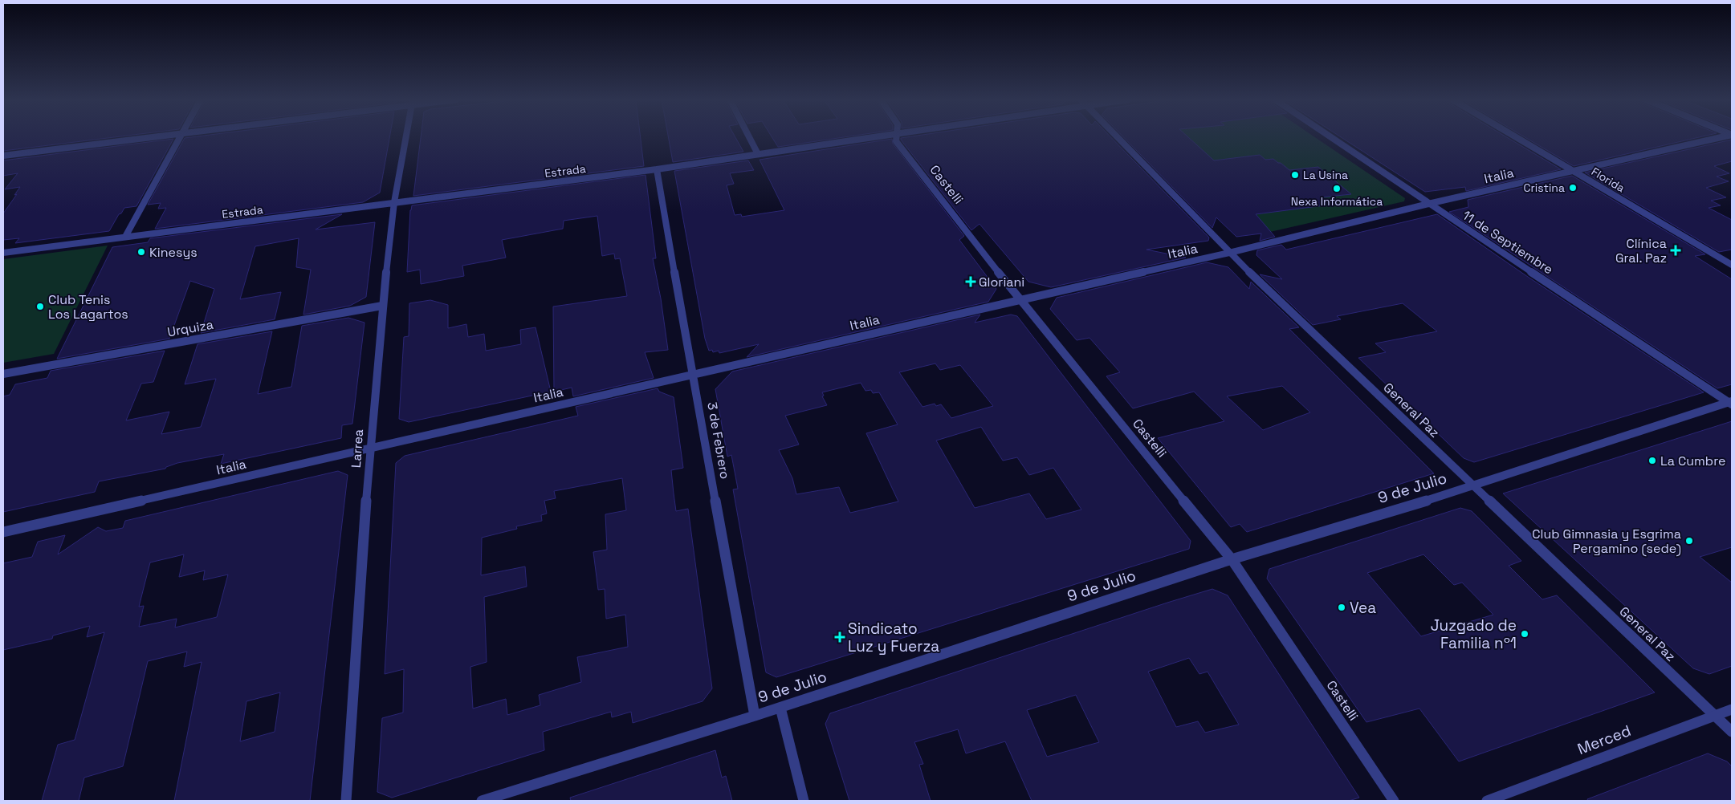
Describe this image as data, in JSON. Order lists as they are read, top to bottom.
{
  "streets": {
    "street": [
      "Estrada",
      "Italia",
      "Florida",
      "Castelli",
      "11 de Septiembre",
      "Urquiza",
      "General Paz",
      "3 de Febrero",
      "Larrea",
      "9 de Julio",
      "Merced"
    ]
  },
  "crossings": [
    ["Estrada", "3 de Febrero"],
    ["Estrada", "Larrea"],
    ["Italia", "Florida"],
    ["Italia", "Castelli"],
    ["Italia", "11 de Septiembre"],
    ["Italia", "General Paz"],
    ["Italia", "3 de Febrero"],
    ["Italia", "Larrea"],
    ["Castelli", "9 de Julio"],
    ["11 de Septiembre", "9 de Julio"],
    ["Urquiza", "Larrea"],
    ["General Paz", "9 de Julio"],
    ["General Paz", "Merced"],
    ["3 de Febrero", "9 de Julio"]
  ],
  "places": {
    "other": [
      "La Usina",
      "Cristina",
      "Nexa Informática",
      "Kinesys",
      "Club Tenis Los Lagartos",
      "La Cumbre",
      "Club Gimnasia y Esgrima Pergamino (sede)",
      "Vea",
      "Juzgado de Familia nº1"
    ],
    "health": ["Clínica Gral. Paz", "Gloriani", "Sindicato Luz y Fuerza"]
  }
}
